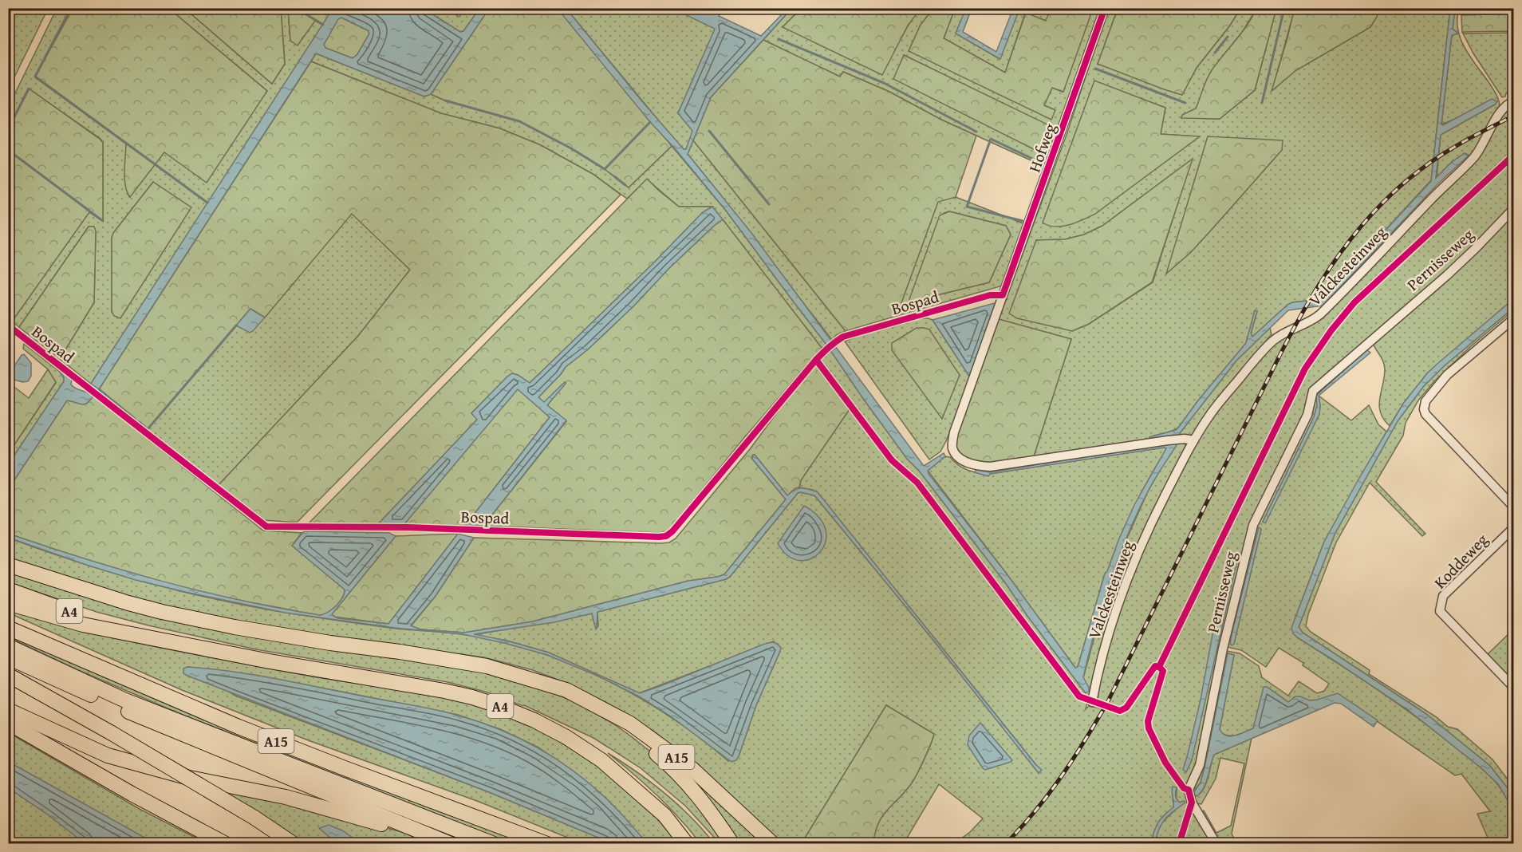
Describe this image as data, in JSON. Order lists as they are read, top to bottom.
{
  "streets": {
    "highway": ["A4", "A15"],
    "street": [
      "Hofweg",
      "Pernisseweg",
      "Valckesteinweg",
      "Koddeweg"
    ],
    "cycle path": ["Bospad"]
  },
  "crossings": [
    ["Hofweg", "Valckesteinweg"]
  ]
}
